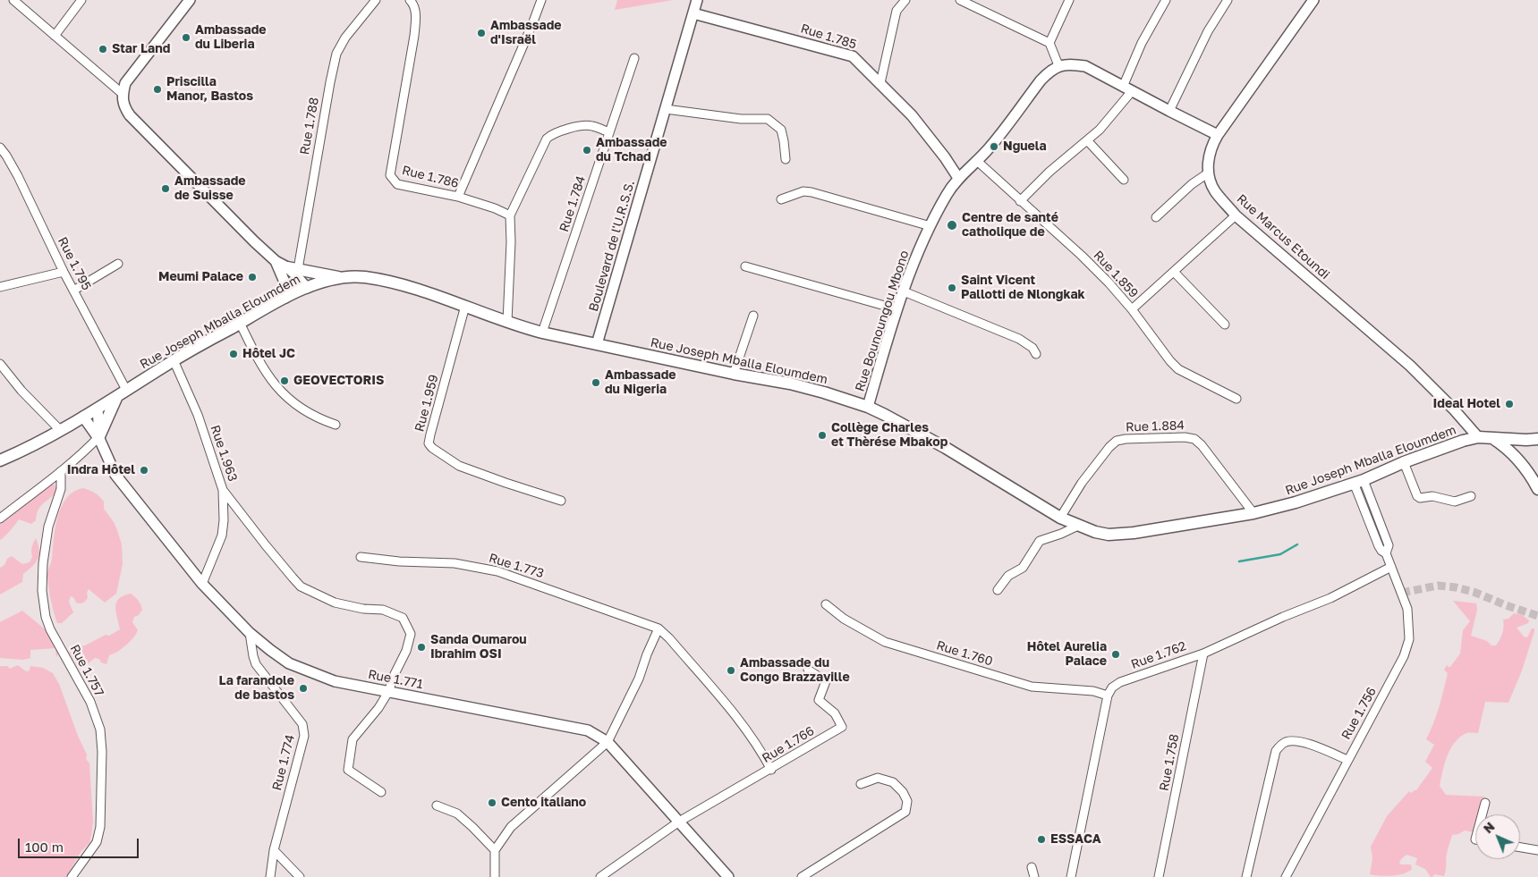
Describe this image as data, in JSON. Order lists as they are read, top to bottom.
{
  "streets": {
    "main road": ["Rue Joseph Mballa Eloumdem"],
    "street": [
      "Rue 1.785",
      "Rue 1.788",
      "Rue 1.786",
      "Rue 1.784",
      "Rue Marcus Etoundi",
      "Boulevard de l'U.R.S.S.",
      "Rue 1.795",
      "Rue 1.859",
      "Rue Bounoungou Mbono",
      "Rue 1.959",
      "Rue 1.884",
      "Rue 1.963",
      "Rue 1.773",
      "Rue 1.760",
      "Rue 1.762",
      "Rue 1.757",
      "Rue 1.771",
      "Rue 1.756",
      "Rue 1.766",
      "Rue 1.774",
      "Rue 1.758"
    ]
  },
  "crossings": [
    ["Rue 1.785", "Boulevard de l'U.R.S.S."],
    ["Rue 1.785", "Rue Bounoungou Mbono"],
    ["Rue 1.784", "Rue Joseph Mballa Eloumdem"],
    ["Rue Marcus Etoundi", "Rue Joseph Mballa Eloumdem"],
    ["Boulevard de l'U.R.S.S.", "Rue Joseph Mballa Eloumdem"],
    ["Rue 1.795", "Rue Joseph Mballa Eloumdem"],
    ["Rue 1.859", "Rue Bounoungou Mbono"],
    ["Rue Bounoungou Mbono", "Rue Joseph Mballa Eloumdem"],
    ["Rue Joseph Mballa Eloumdem", "Rue 1.959"],
    ["Rue Joseph Mballa Eloumdem", "Rue 1.884"],
    ["Rue Joseph Mballa Eloumdem", "Rue 1.963"],
    ["Rue Joseph Mballa Eloumdem", "Rue 1.771"],
    ["Rue Joseph Mballa Eloumdem", "Rue 1.756"],
    ["Rue 1.963", "Rue 1.771"],
    ["Rue 1.773", "Rue 1.766"],
    ["Rue 1.760", "Rue 1.762"],
    ["Rue 1.762", "Rue 1.756"],
    ["Rue 1.762", "Rue 1.758"],
    ["Rue 1.771", "Rue 1.766"],
    ["Rue 1.771", "Rue 1.774"]
  ],
  "places": [
    "Ambassade d'Israël",
    "Ambassade du Liberia",
    "Star Land",
    "Priscilla Manor, Bastos",
    "Nguela",
    "Ambassade du Tchad",
    "Ambassade de Suisse",
    "Centre de santé catholique de",
    "Meumi Palace",
    "Saint Vicent Pallotti de Nlongkak",
    "Hôtel JC",
    "GEOVECTORIS",
    "Ambassade du Nigeria",
    "Ideal Hotel",
    "Collège Charles et Thèrése Mbakop",
    "Indra Hôtel",
    "Sanda Oumarou Ibrahim OSI",
    "Hôtel Aurelia Palace",
    "Ambassade du Congo Brazzaville",
    "La farandole de bastos",
    "Cento italiano",
    "ESSACA"
  ],
  "scale_bar": "100 m",
  "north": "top left"
}
